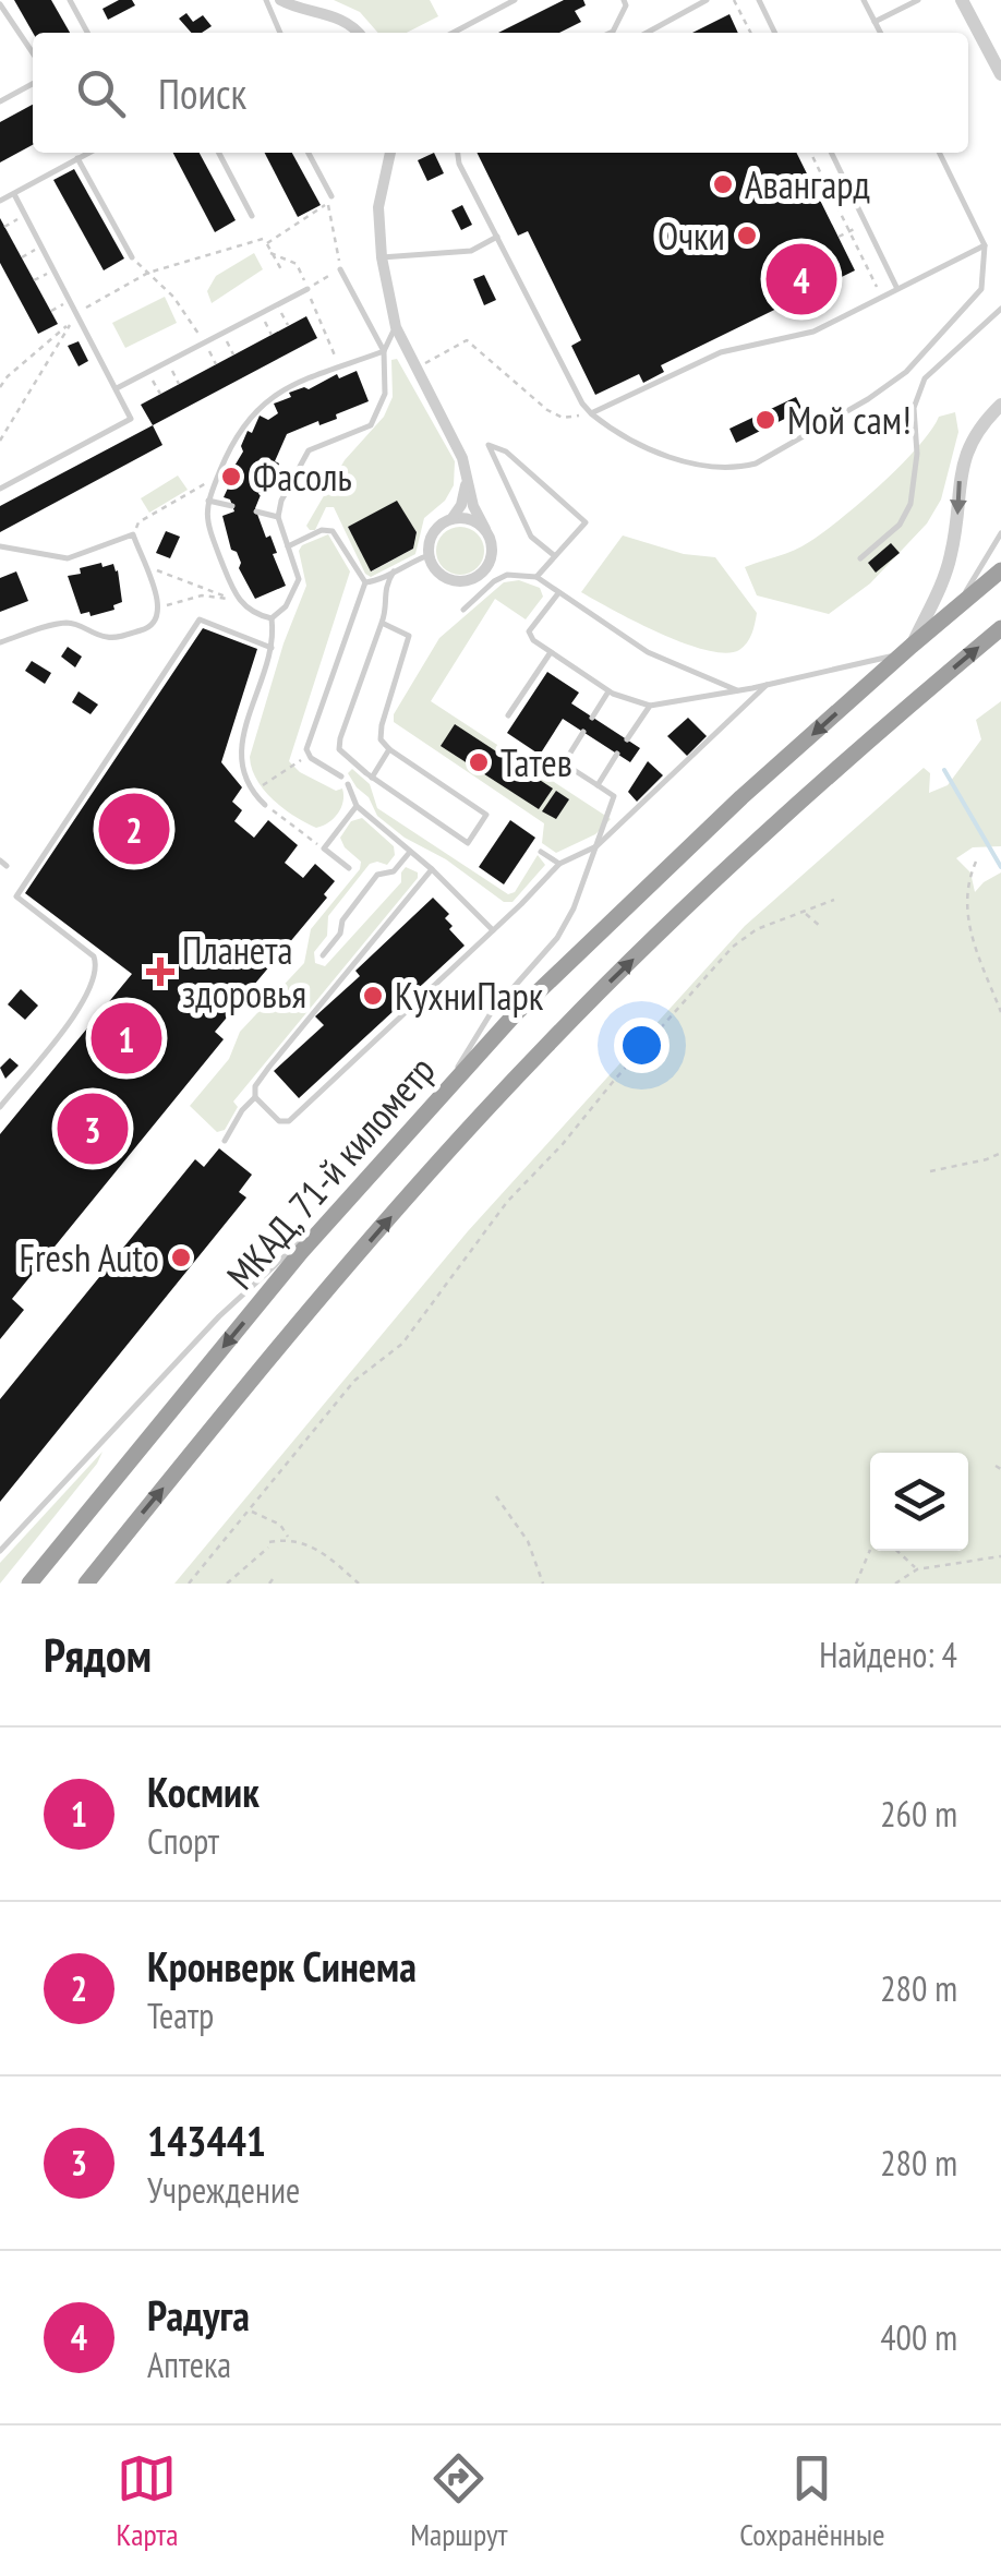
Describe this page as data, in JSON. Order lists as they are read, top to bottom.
{
  "streets": {
    "highway": ["МКАД, 71-й километр"]
  },
  "places": {
    "other": [
      "Авангард",
      "Очки",
      "Мой сам!",
      "Фасоль",
      "Татев",
      "КухниПарк",
      "Fresh Auto"
    ],
    "health": ["Планета здоровья"]
  },
  "page": {
    "search": "Поиск",
    "pins": [
      "4",
      "2",
      "1",
      "3"
    ],
    "heading": ["Рядом", "Найдено: 4"],
    "list": [
      {
        "mark": "1",
        "name": "Космик",
        "note": "Спорт",
        "value": "260 m"
      },
      {
        "mark": "2",
        "name": "Кронверк Синема",
        "note": "Театр",
        "value": "280 m"
      },
      {
        "mark": "3",
        "name": "143441",
        "note": "Учреждение",
        "value": "280 m"
      },
      {
        "mark": "4",
        "name": "Радуга",
        "note": "Аптека",
        "value": "400 m"
      }
    ],
    "nav": ["Карта", "Маршрут", "Сохранённые"]
  }
}
